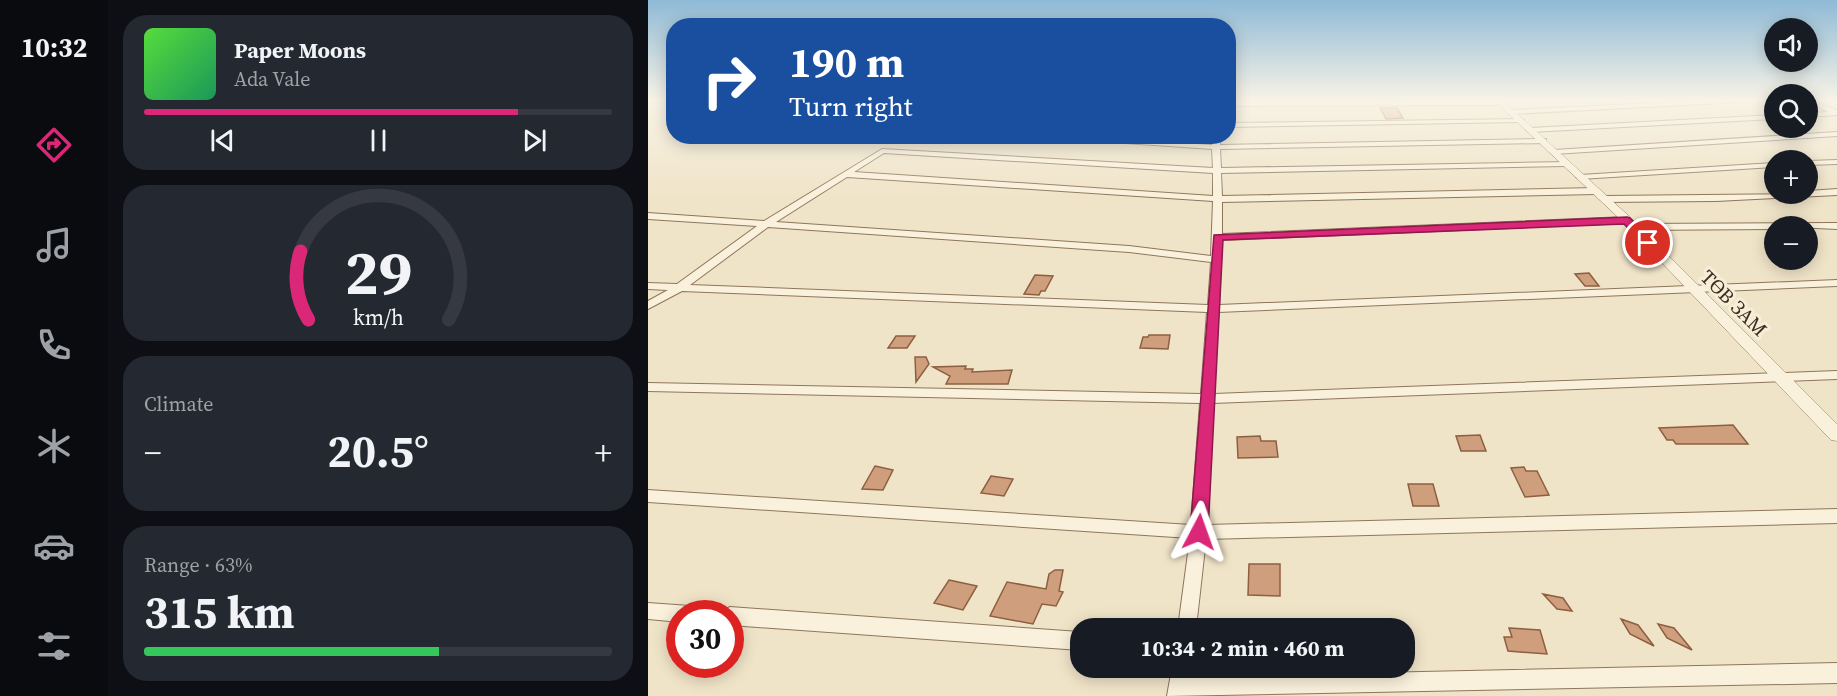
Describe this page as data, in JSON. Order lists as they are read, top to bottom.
{
  "streets": {
    "street": ["ТӨВ ЗАМ"]
  },
  "page": {
    "tabs": "10:32",
    "map_buttons": ["+", "−"],
    "turn": ["190 m", "Turn right"],
    "song": ["Paper Moons", "Ada Vale"],
    "tile": [
      "Climate",
      ["Range · 63%", "315 km"]
    ],
    "heat": ["−", "20.5°", "+"],
    "limit": "30",
    "trip": "10:34 · 2 min · 460 m",
    "gauge": ["29", "km/h"]
  }
}
